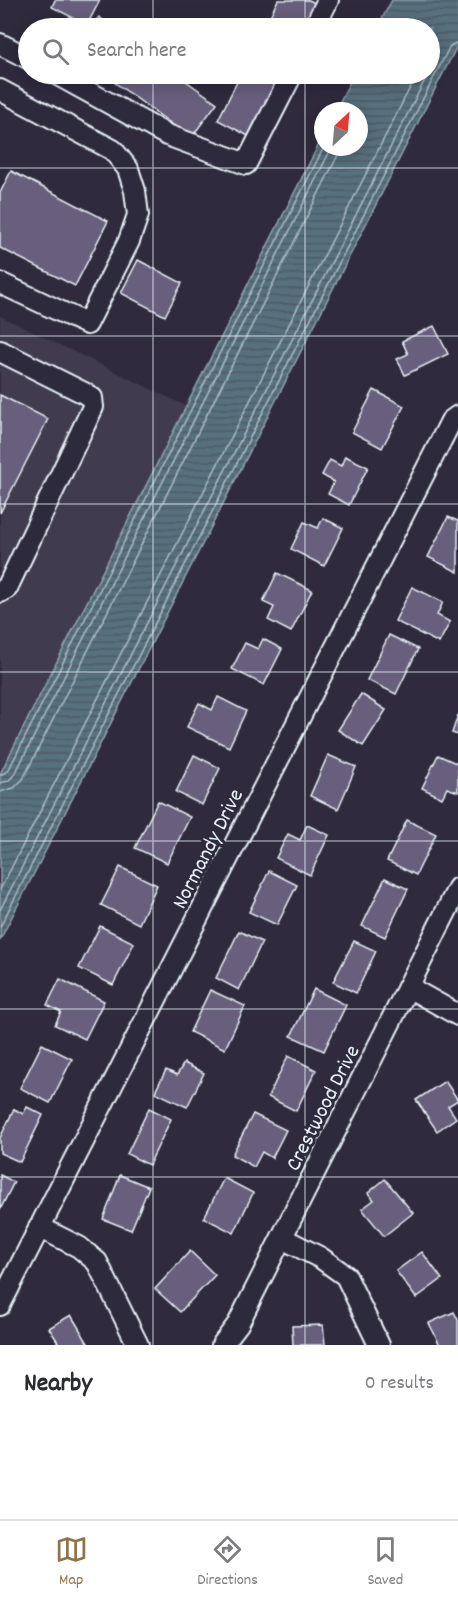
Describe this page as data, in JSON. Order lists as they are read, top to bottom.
{
  "streets": {
    "street": ["Normandy Drive", "Crestwood Drive"]
  },
  "north": "top right",
  "page": {
    "search": "Search here",
    "heading": ["Nearby", "0 results"],
    "nav": ["Map", "Directions", "Saved"]
  }
}
